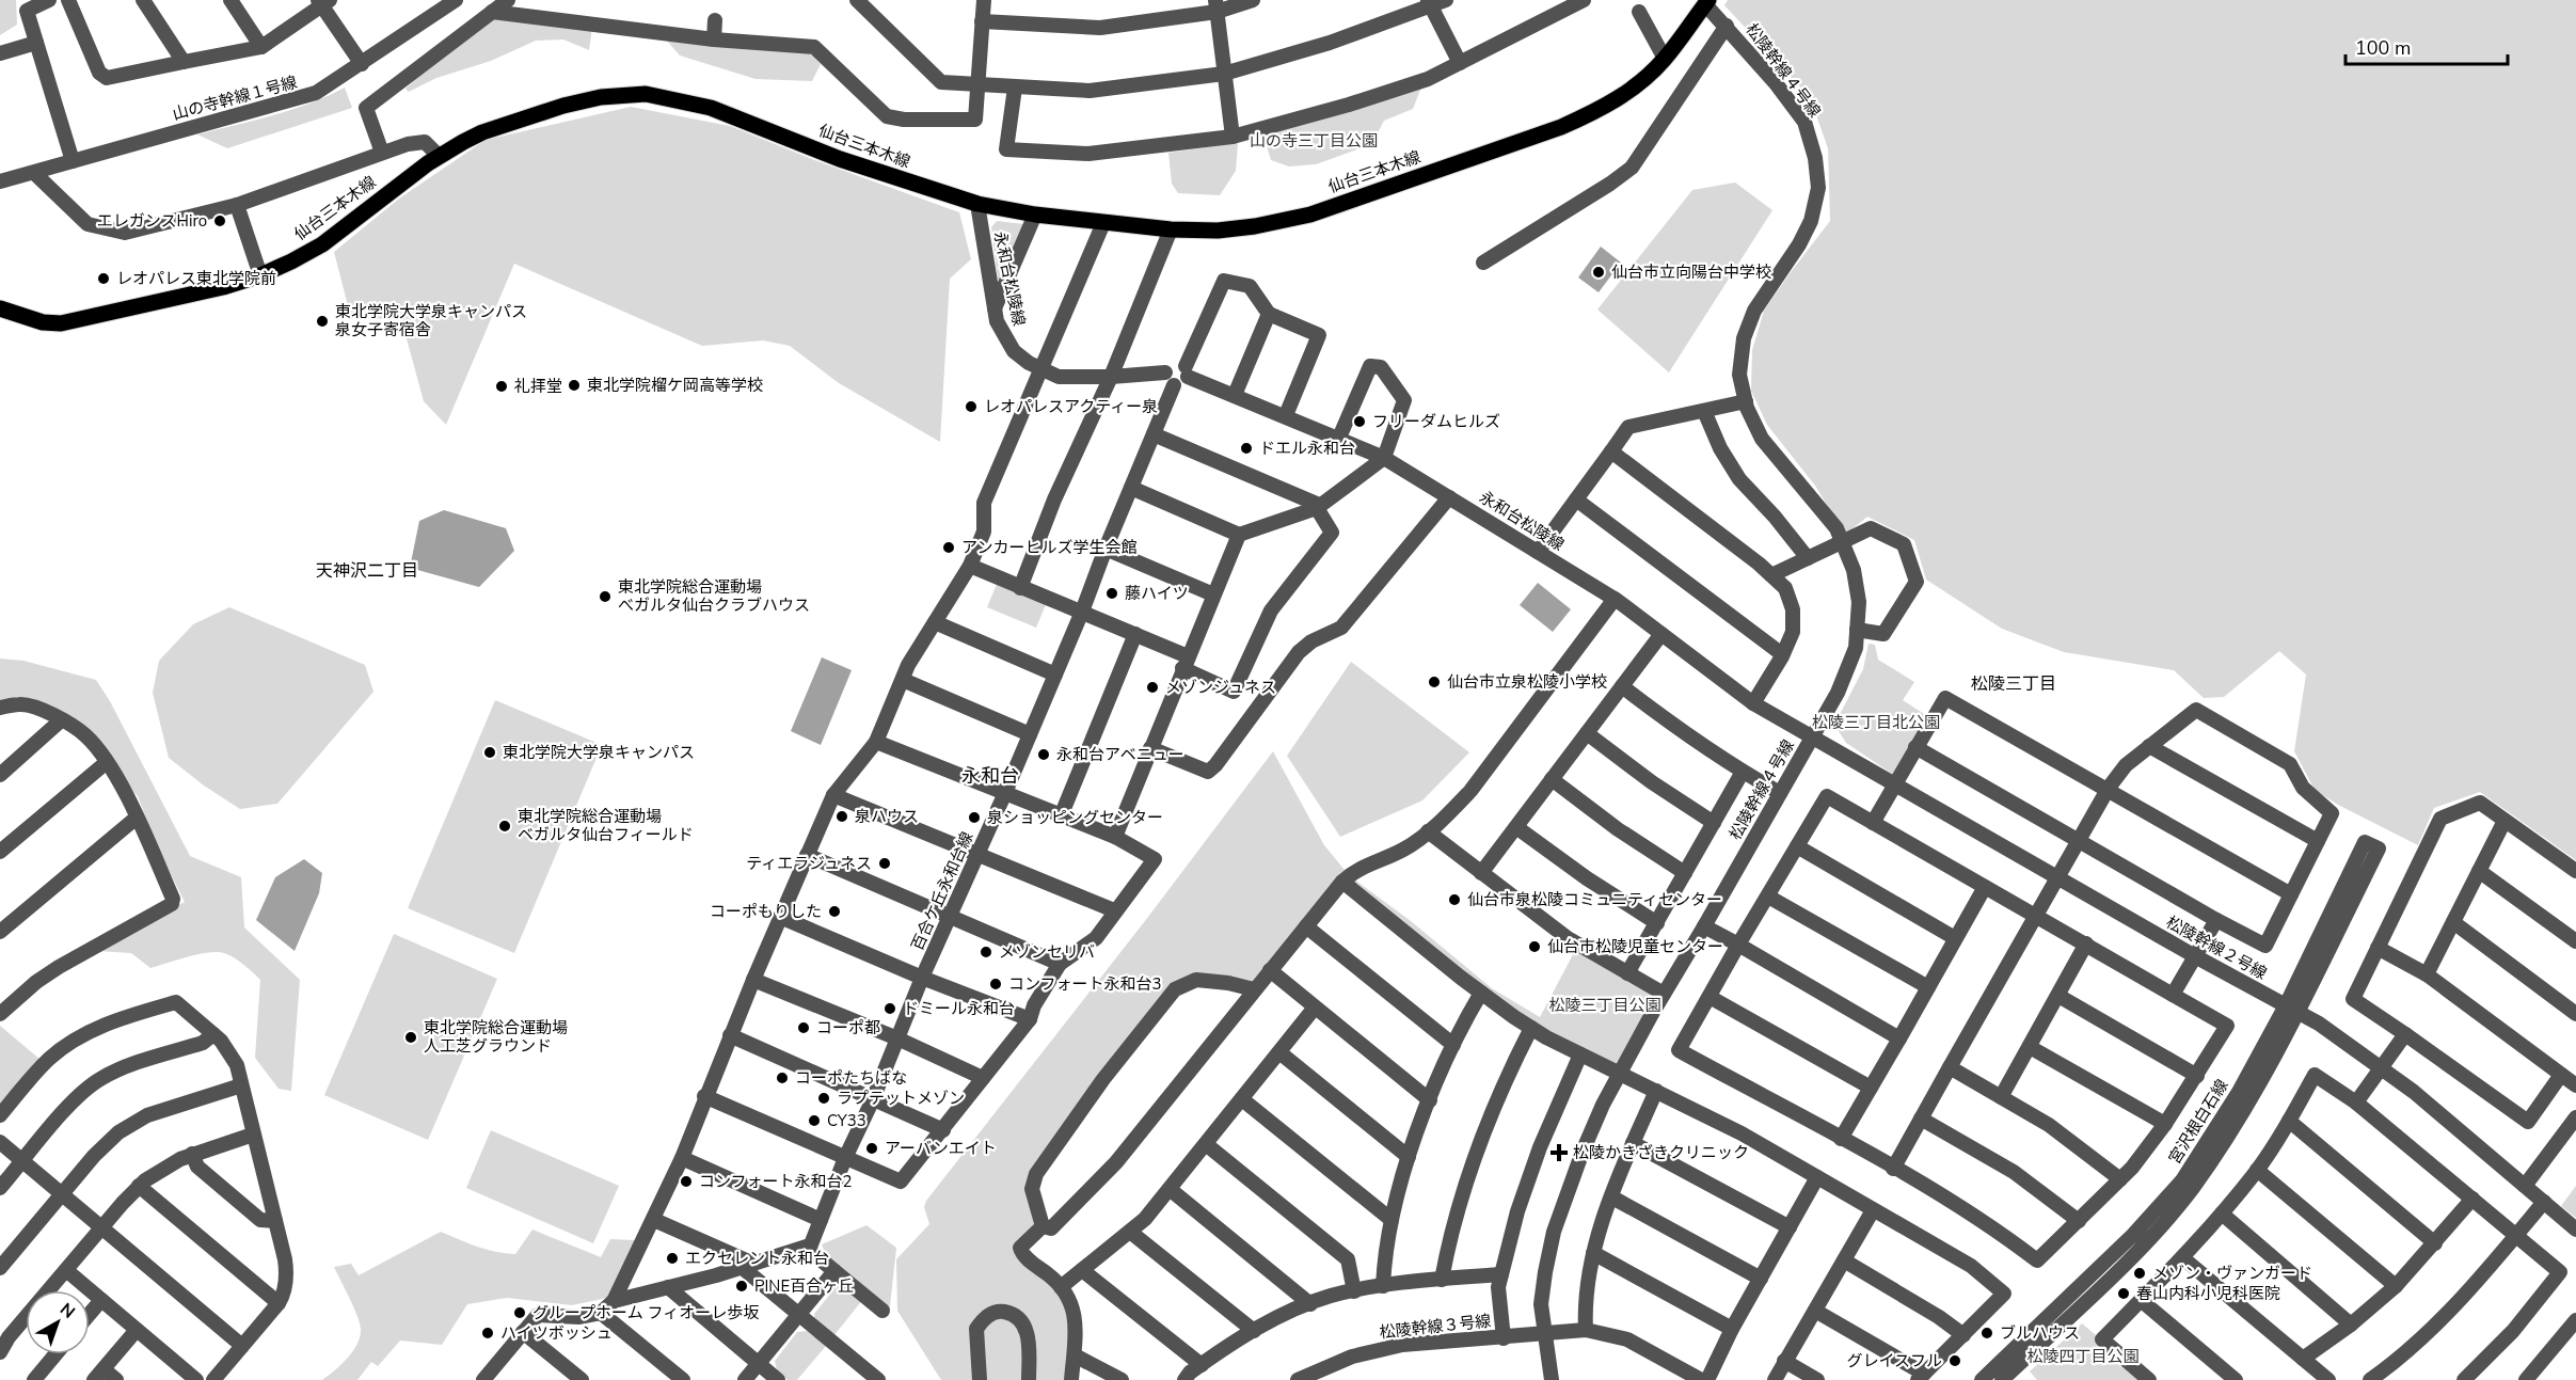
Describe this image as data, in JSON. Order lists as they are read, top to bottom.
{
  "streets": {
    "main road": ["仙台三本木線"],
    "street": [
      "松陵幹線４号線",
      "山の寺幹線１号線",
      "永和台松陵線",
      "百合ケ丘永和台線",
      "松陵幹線２号線",
      "宮沢根白石線",
      "松陵幹線３号線"
    ]
  },
  "crossings": [
    ["松陵幹線４号線", "仙台三本木線"],
    ["松陵幹線４号線", "永和台松陵線"],
    ["松陵幹線４号線", "松陵幹線２号線"],
    ["松陵幹線４号線", "松陵幹線３号線"],
    ["仙台三本木線", "永和台松陵線"],
    ["永和台松陵線", "百合ケ丘永和台線"],
    ["永和台松陵線", "松陵幹線２号線"],
    ["松陵幹線２号線", "宮沢根白石線"]
  ],
  "districts": ["天神沢二丁目", "松陵三丁目", "永和台"],
  "parks": [
    "山の寺三丁目公園",
    "松陵三丁目北公園",
    "松陵三丁目公園",
    "松陵四丁目公園"
  ],
  "places": {
    "other": [
      "エレガンスHiro",
      "仙台市立向陽台中学校",
      "レオパレス東北学院前",
      "東北学院大学泉キャンパス 泉女子寄宿舎",
      "東北学院榴ケ岡高等学校",
      "礼拝堂",
      "レオパレスアクティー泉",
      "フリーダムヒルズ",
      "ドエル永和台",
      "アンカーヒルズ学生会館",
      "藤ハイツ",
      "東北学院総合運動場 べガルタ仙台クラブハウス",
      "仙台市立泉松陵小学校",
      "メゾンジュネス",
      "東北学院大学泉キャンパス",
      "永和台アベニュー",
      "泉ハウス",
      "泉ショッピングセンター",
      "東北学院総合運動場 ベガルタ仙台フィールド",
      "ティエラジュネス",
      "仙台市泉松陵コミュニティセンター",
      "コーポもりした",
      "仙台市松陵児童センター",
      "メゾンセリバ",
      "コンフォート永和台3",
      "ドミール永和台",
      "コーポ都",
      "東北学院総合運動場 人工芝グラウンド",
      "コーポたちばな",
      "ラプテットメゾン",
      "CY33",
      "アーバンエイト",
      "コンフォート永和台2",
      "エクセレント永和台",
      "メゾン・ヴァンガード",
      "PINE百合ヶ丘",
      "春山内科小児科医院",
      "グループホーム フィオーレ歩坂",
      "ハイツボッシュ",
      "ブルハウス",
      "グレイスフル"
    ],
    "health": ["松陵かきざきクリニック"]
  },
  "scale_bar": "100 m",
  "north": "top right"
}
